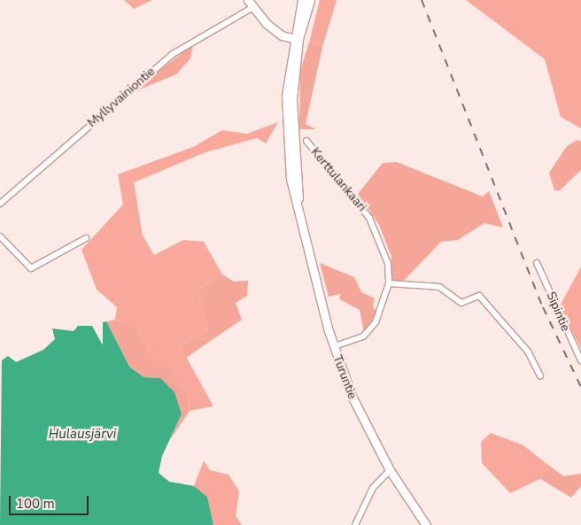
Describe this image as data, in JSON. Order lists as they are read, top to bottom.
{
  "streets": {
    "main road": ["Turuntie"],
    "street": ["Myllyvainiontie", "Kerttulankaari", "Sipintie"]
  },
  "crossings": [
    ["Kerttulankaari", "Turuntie"]
  ],
  "water": ["Hulausjärvi"],
  "scale_bar": "100 m"
}
